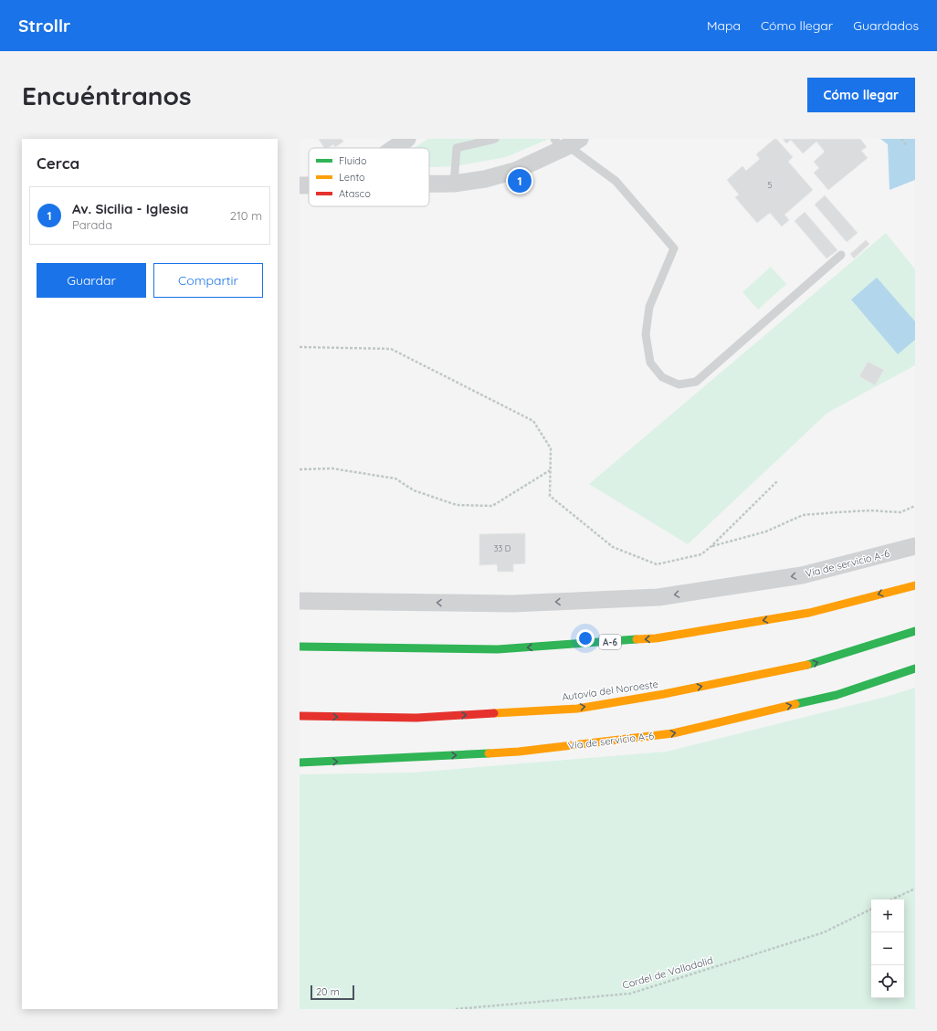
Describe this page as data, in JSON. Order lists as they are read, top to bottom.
{
  "streets": {
    "main road": ["Vía de servicio A-6", "A-6", "Autovía del Noroeste"],
    "path": ["Cordel de Valladolid"]
  },
  "house_numbers": ["5", "33 D"],
  "legend": ["Fluido", "Lento", "Atasco"],
  "scale_bar": "20 m",
  "page": {
    "header": "Strollr",
    "nav": ["Mapa", "Cómo llegar", "Guardados"],
    "buttons": [
      "Cómo llegar",
      ["Guardar", "Compartir"]
    ],
    "title": "Encuéntranos",
    "heading": "Cerca",
    "pins": "1",
    "list": [
      {
        "mark": "1",
        "name": "Av. Sicilia - Iglesia",
        "note": "Parada",
        "value": "210 m"
      }
    ],
    "map_buttons": ["+", "−"],
    "scale": "20 m"
  }
}
